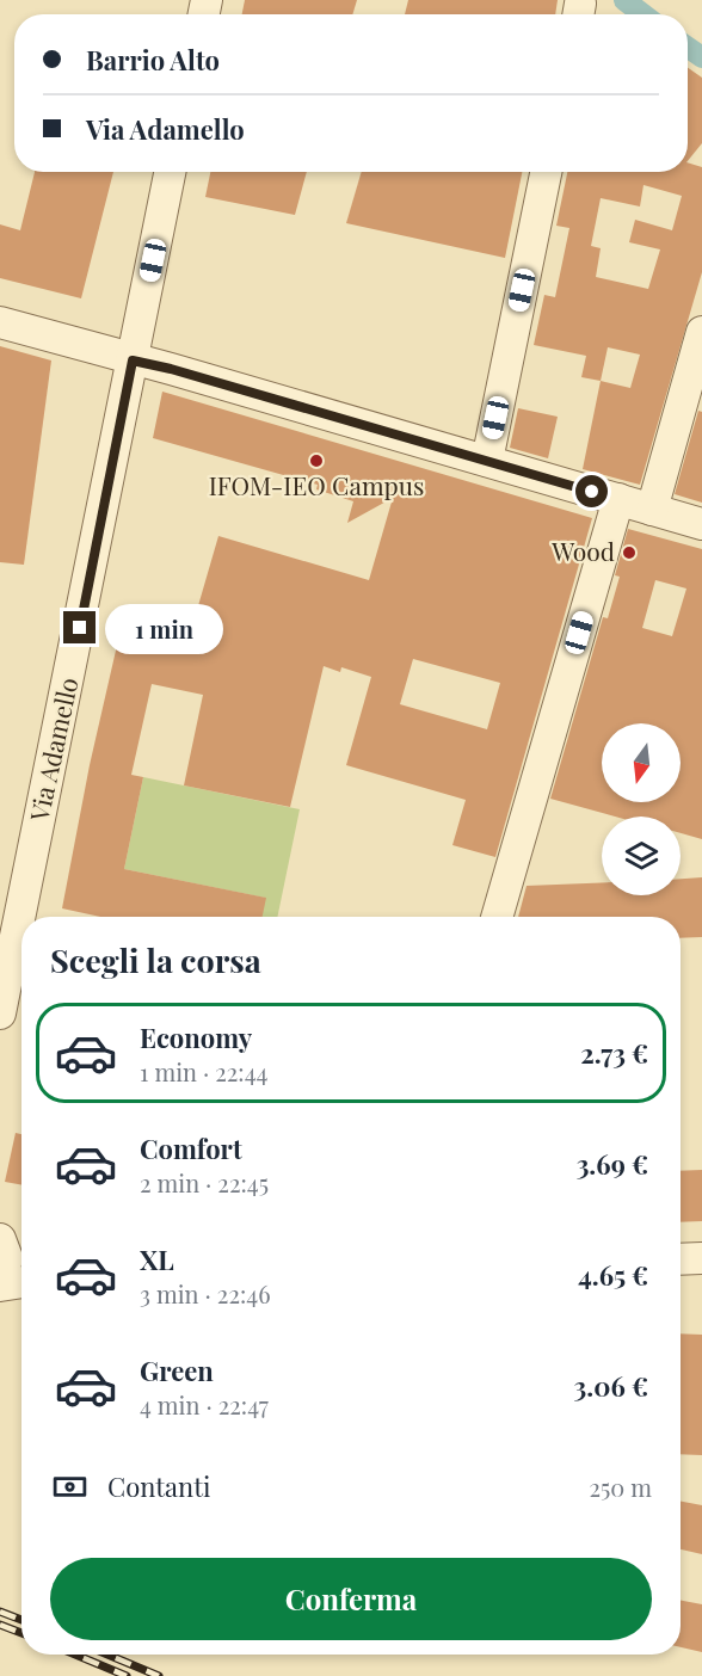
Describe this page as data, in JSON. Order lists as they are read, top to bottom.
{
  "streets": {
    "street": ["Via Adamello"]
  },
  "places": ["IFOM-IEO Campus", "Wood"],
  "north": "bottom",
  "page": {
    "banner": ["Barrio Alto", "Via Adamello"],
    "bubble": "1 min",
    "heading": "Scegli la corsa",
    "list": [
      {
        "name": "Economy",
        "note": "1 min · 22:44",
        "value": "2.73 €"
      },
      {
        "name": "Comfort",
        "note": "2 min · 22:45",
        "value": "3.69 €"
      },
      {
        "name": "XL",
        "note": "3 min · 22:46",
        "value": "4.65 €"
      },
      {
        "name": "Green",
        "note": "4 min · 22:47",
        "value": "3.06 €"
      }
    ],
    "pay": ["Contanti", "250 m"],
    "buttons": "Conferma"
  }
}
